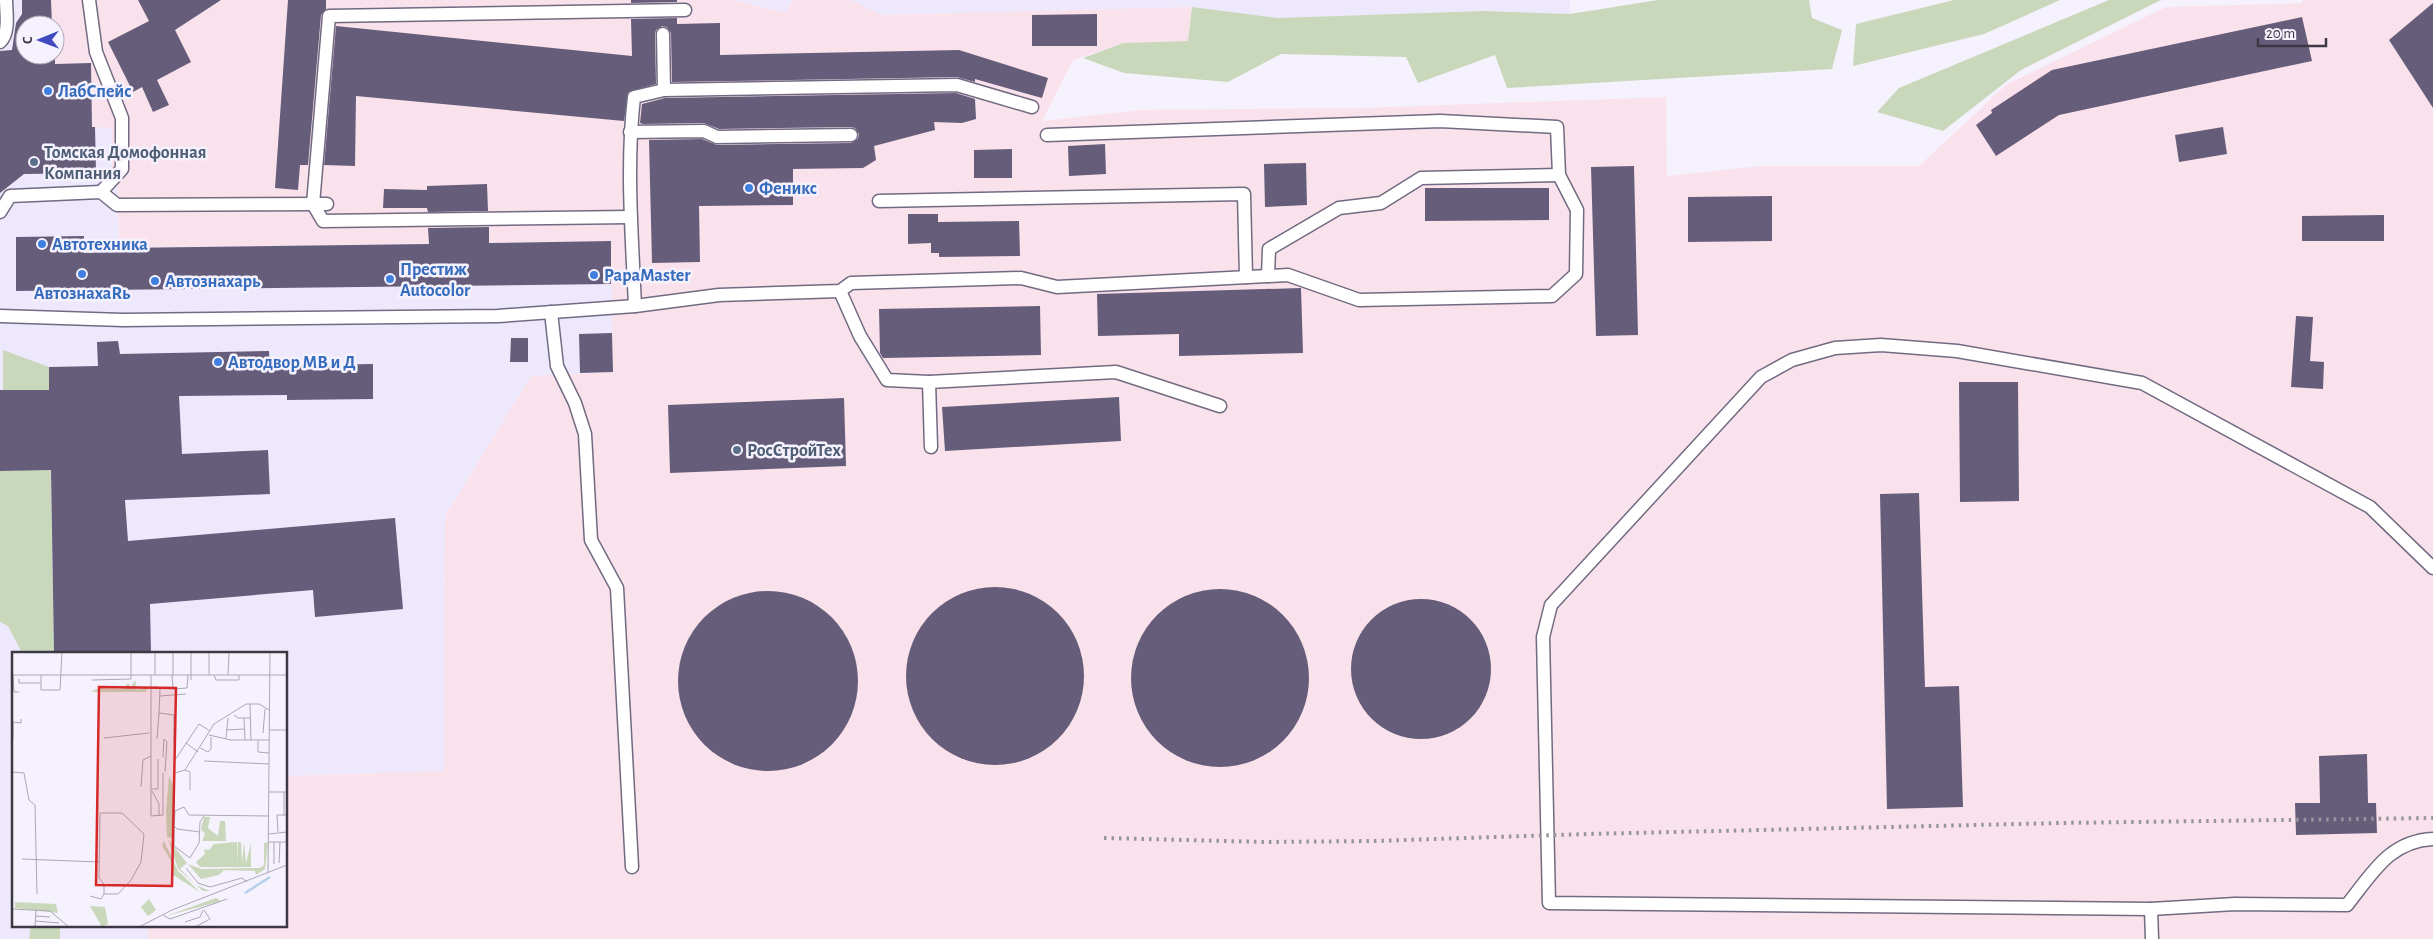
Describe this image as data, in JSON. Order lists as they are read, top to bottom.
{
  "places": [
    "ЛабСпейс",
    "Томская Домофонная Компания",
    "Феникс",
    "Автотехника",
    "АвтознахаRь",
    "PapaMaster",
    "Престиж Autocolor",
    "Автознахарь",
    "Автодвор МВ и Д",
    "РосСтройТех"
  ],
  "scale_bar": "20 m",
  "north": "left"
}
